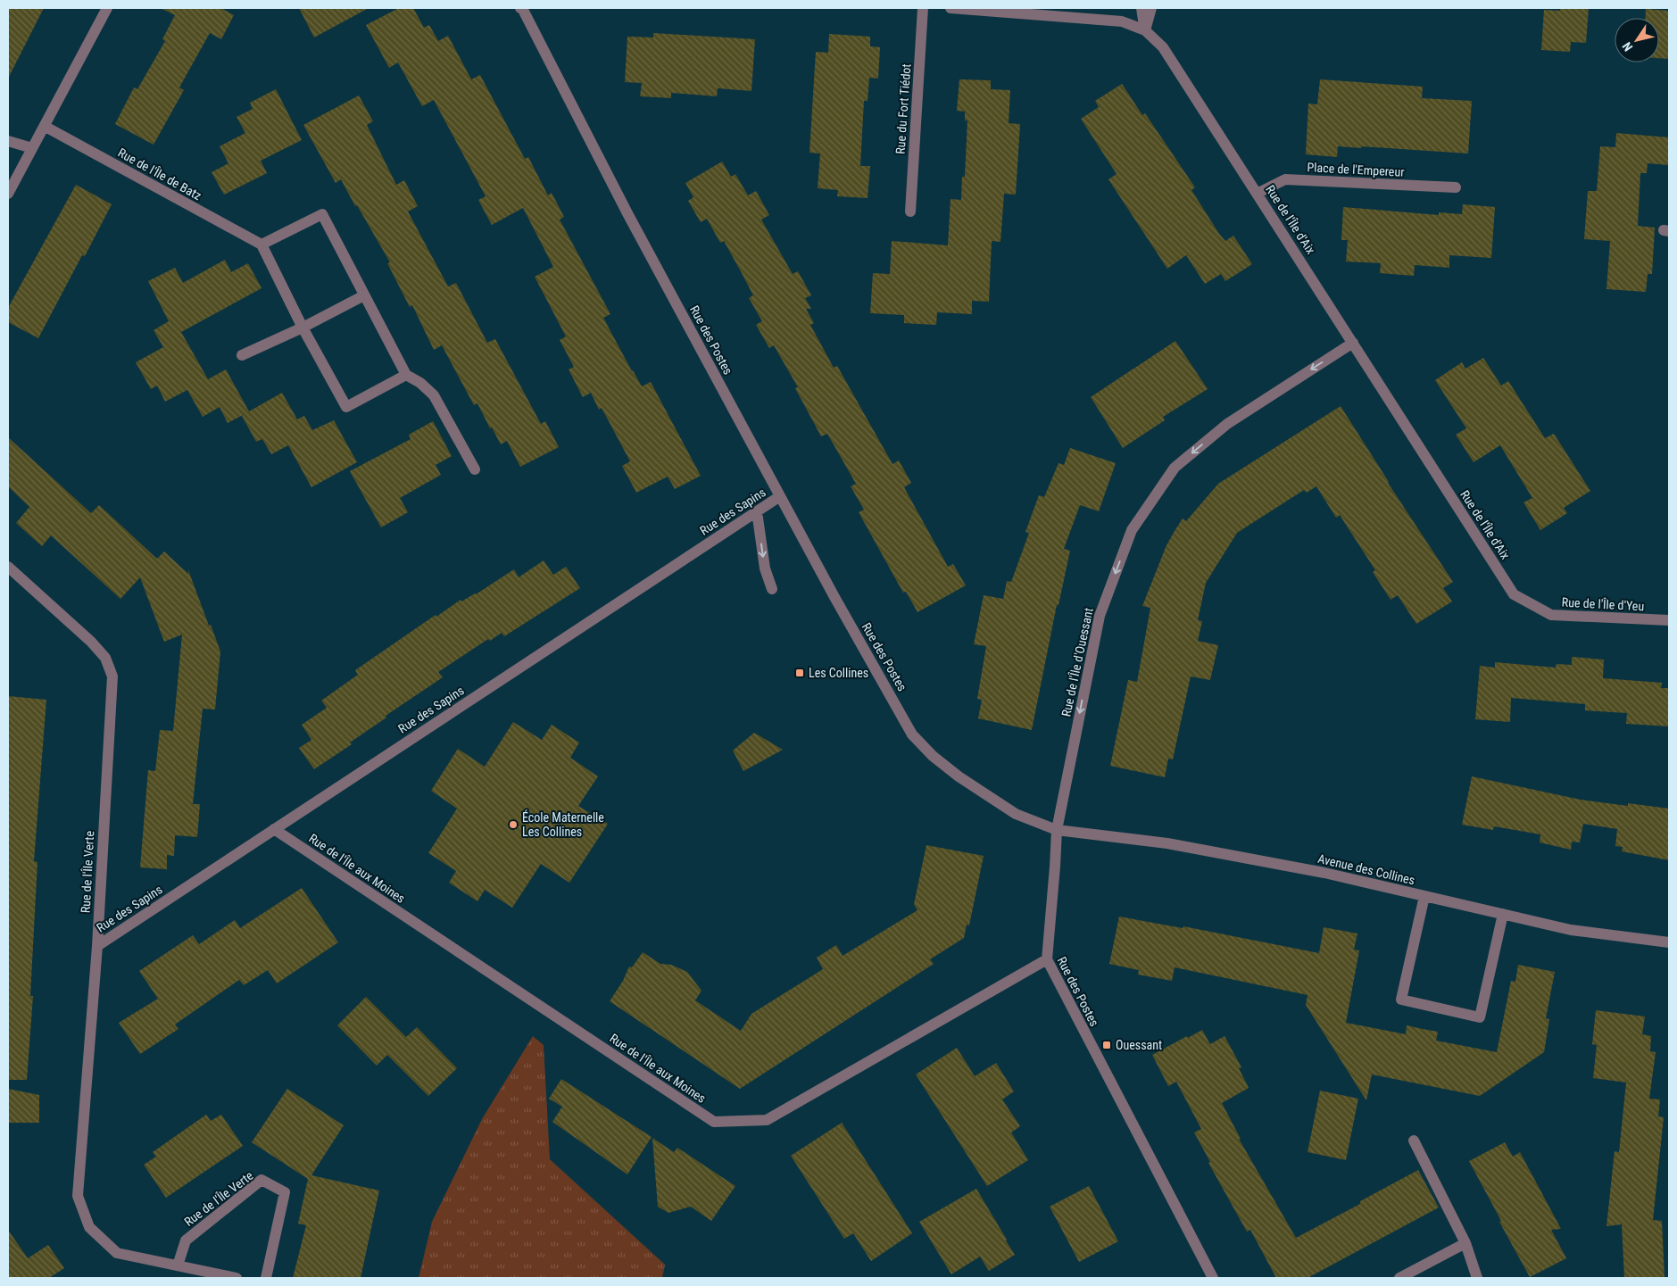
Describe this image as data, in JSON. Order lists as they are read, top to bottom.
{
  "streets": {
    "street": [
      "Rue du Fort Tiédot",
      "Place de l'Empereur",
      "Rue de l'Île de Batz",
      "Rue de l'Île d'Aix",
      "Rue des Postes",
      "Rue des Sapins",
      "Rue de l'Île d'Yeu",
      "Rue de l'Île d'Ouessant",
      "Rue de l'Île aux Moines",
      "Avenue des Collines",
      "Rue de l'Île Verte"
    ]
  },
  "crossings": [
    ["Place de l'Empereur", "Rue de l'Île d'Aix"],
    ["Rue de l'Île d'Aix", "Rue de l'Île d'Yeu"],
    ["Rue de l'Île d'Aix", "Rue de l'Île d'Ouessant"],
    ["Rue des Postes", "Rue des Sapins"],
    ["Rue des Postes", "Rue de l'Île d'Ouessant"],
    ["Rue des Postes", "Rue de l'Île aux Moines"],
    ["Rue des Postes", "Avenue des Collines"],
    ["Rue des Sapins", "Rue de l'Île aux Moines"],
    ["Rue des Sapins", "Rue de l'Île Verte"],
    ["Rue de l'Île d'Ouessant", "Avenue des Collines"]
  ],
  "one_way": ["Rue de l'Île d'Ouessant"],
  "places": {
    "transit": ["Les Collines", "Ouessant"],
    "other": ["École Maternelle Les Collines"]
  },
  "north": "bottom left"
}
